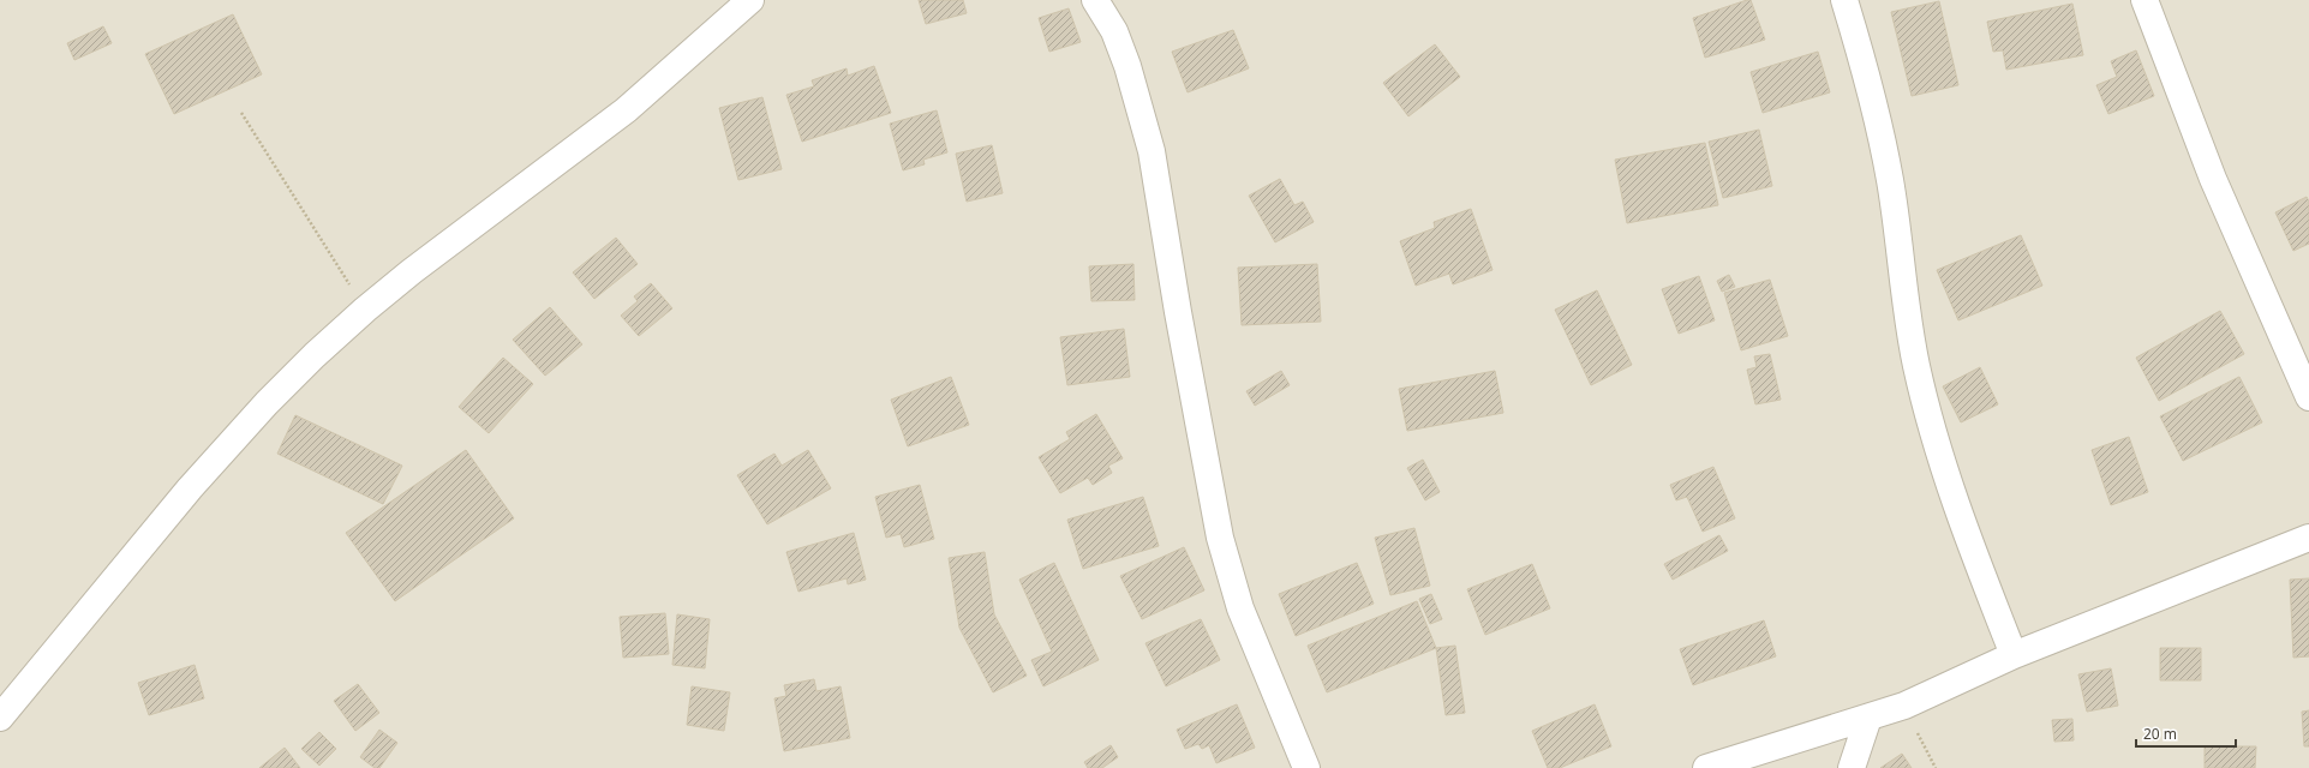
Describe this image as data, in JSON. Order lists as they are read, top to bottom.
{
  "scale_bar": "20 m"
}
